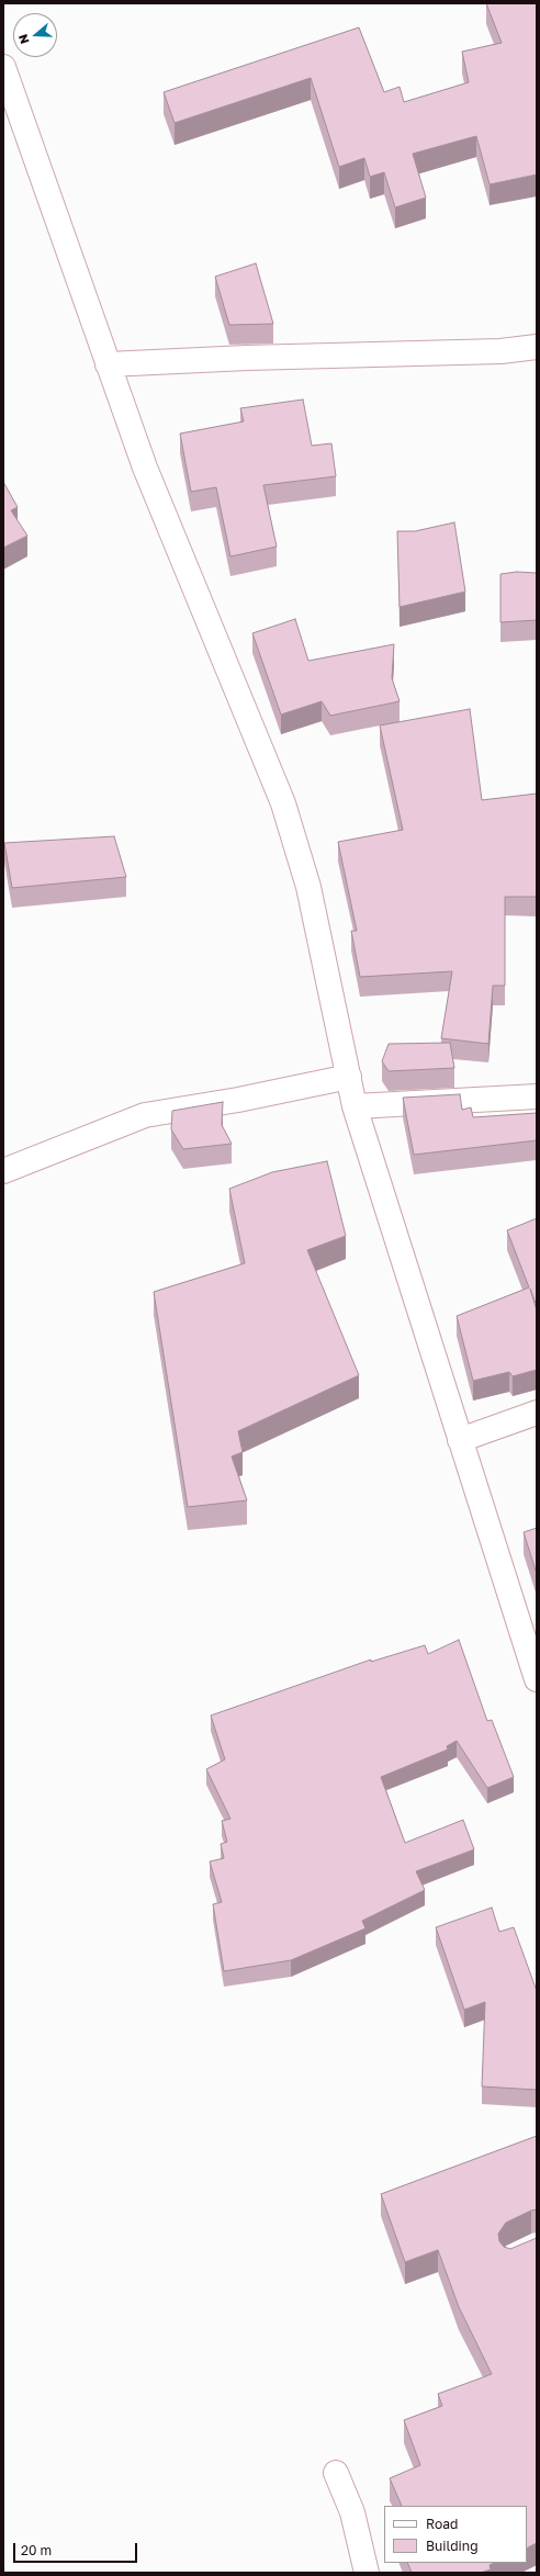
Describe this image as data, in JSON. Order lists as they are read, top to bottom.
{
  "legend": ["Road", "Building"],
  "scale_bar": "20 m",
  "north": "left"
}
